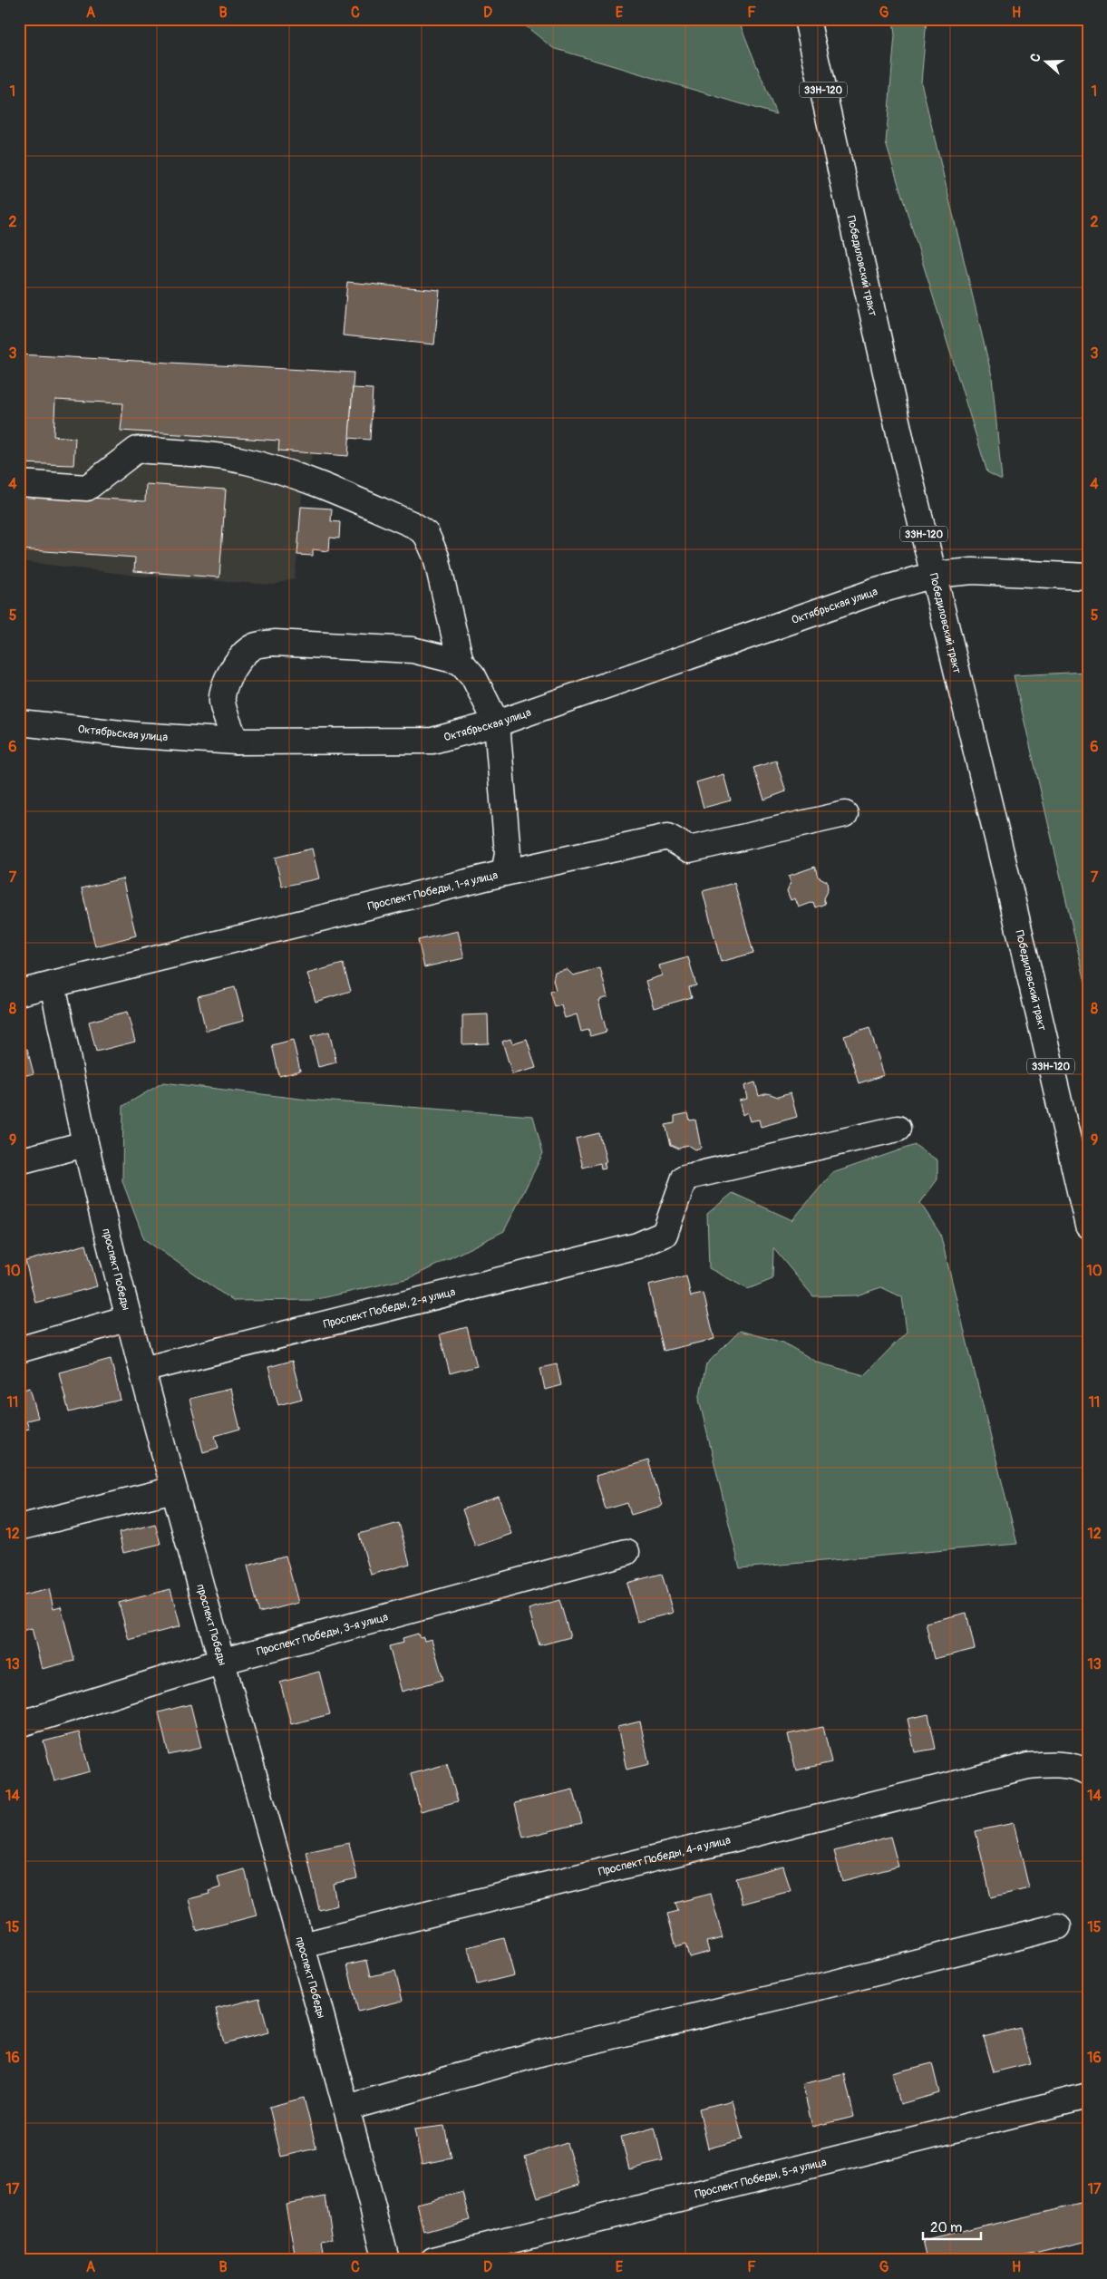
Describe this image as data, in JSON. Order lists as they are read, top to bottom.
{
  "streets": {
    "street": [
      "33Н-120",
      "Победиловский тракт",
      "Октябрьская улица",
      "Проспект Победы, 1-я улица",
      "проспект Победы",
      "Проспект Победы, 2-я улица",
      "Проспект Победы, 3-я улица",
      "Проспект Победы, 4-я улица",
      "Проспект Победы, 5-я улица"
    ]
  },
  "crossings": [
    ["Победиловский тракт", "Октябрьская улица"],
    ["Проспект Победы, 1-я улица", "проспект Победы"],
    ["проспект Победы", "Проспект Победы, 2-я улица"],
    ["проспект Победы", "Проспект Победы, 3-я улица"],
    ["проспект Победы", "Проспект Победы, 4-я улица"]
  ],
  "scale_bar": "20 m",
  "north": "left",
  "grid": {
    "columns": [
      "A",
      "B",
      "C",
      "D",
      "E",
      "F",
      "G",
      "H"
    ],
    "rows": [
      "1",
      "2",
      "3",
      "4",
      "5",
      "6",
      "7",
      "8",
      "9",
      "10",
      "11",
      "12",
      "13",
      "14",
      "15",
      "16",
      "17"
    ]
  }
}
